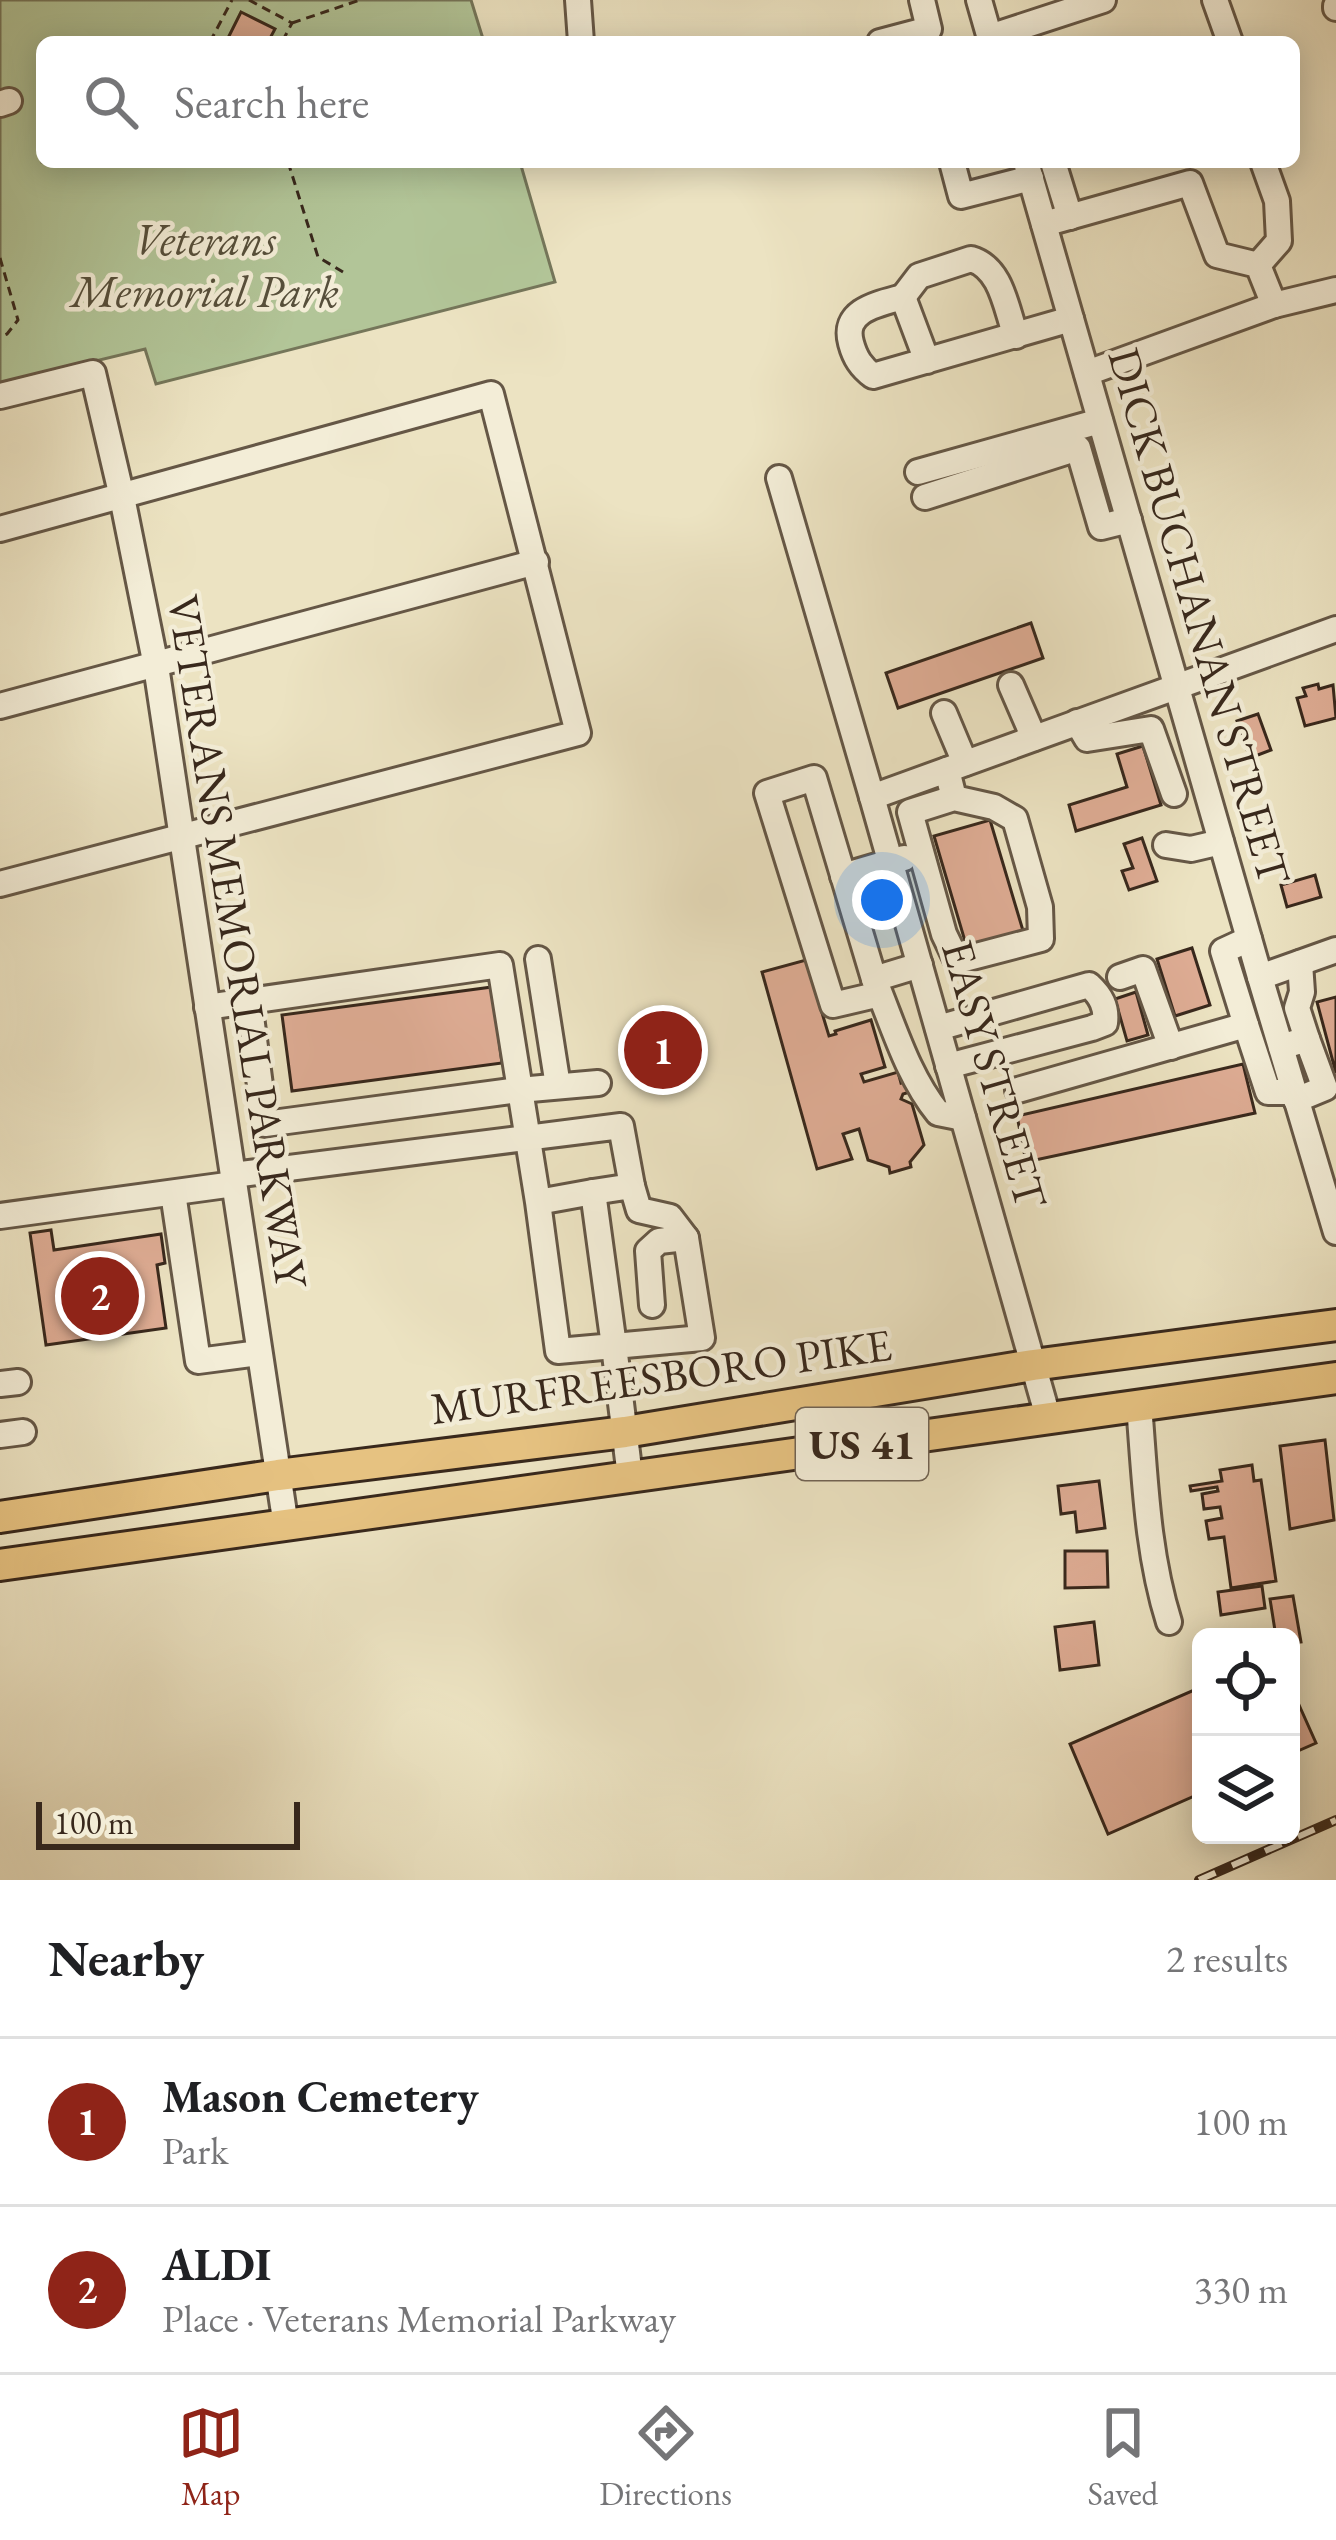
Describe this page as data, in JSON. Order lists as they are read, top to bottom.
{
  "streets": {
    "main road": ["MURFREESBORO PIKE", "US 41"],
    "street": ["DICK BUCHANAN STREET", "VETERANS MEMORIAL PARKWAY", "EASY STREET"]
  },
  "crossings": [
    ["VETERANS MEMORIAL PARKWAY", "MURFREESBORO PIKE"],
    ["VETERANS MEMORIAL PARKWAY", "US 41"],
    ["EASY STREET", "MURFREESBORO PIKE"],
    ["EASY STREET", "US 41"]
  ],
  "parks": ["Veterans Memorial Park"],
  "scale_bar": "100 m",
  "page": {
    "search": "Search here",
    "pins": ["1", "2"],
    "scale": "100 m",
    "heading": ["Nearby", "2 results"],
    "list": [
      {
        "mark": "1",
        "name": "Mason Cemetery",
        "note": "Park",
        "value": "100 m"
      },
      {
        "mark": "2",
        "name": "ALDI",
        "note": "Place · Veterans Memorial Parkway",
        "value": "330 m"
      }
    ],
    "nav": ["Map", "Directions", "Saved"]
  }
}
